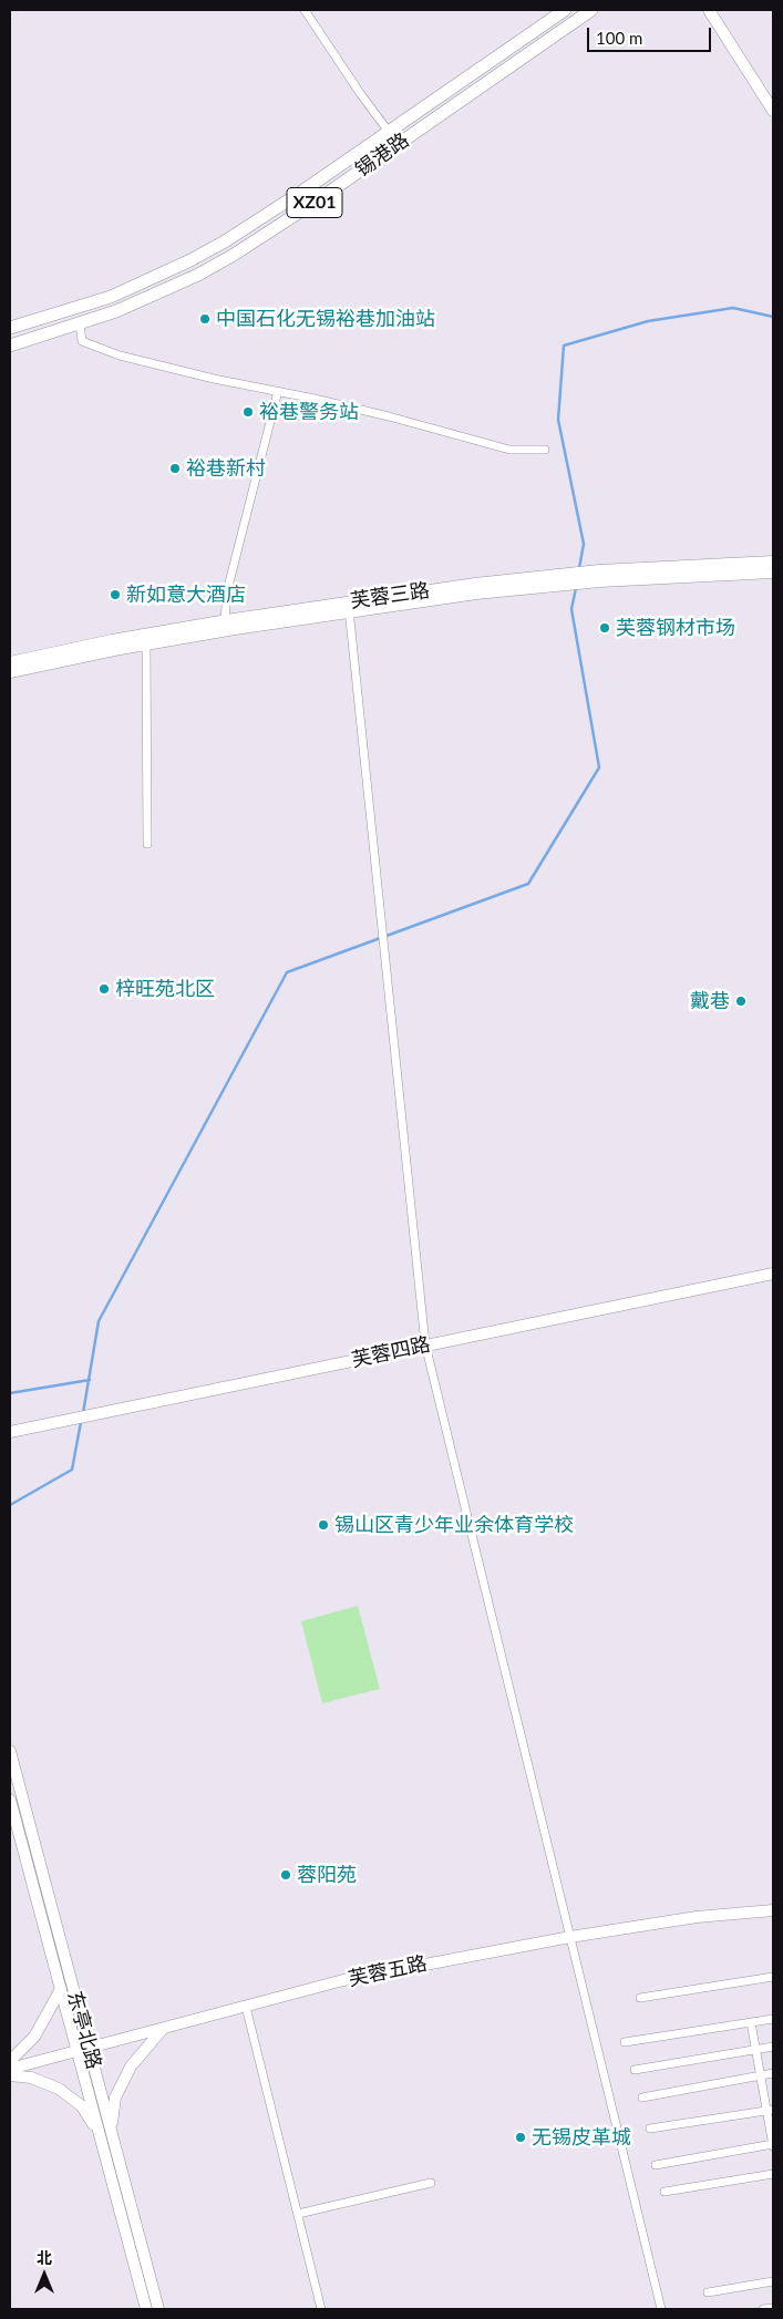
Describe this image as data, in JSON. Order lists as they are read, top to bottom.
{
  "streets": {
    "main road": [
      "锡港路",
      "XZ01",
      "芙蓉三路",
      "芙蓉四路",
      "芙蓉五路",
      "东亭北路"
    ]
  },
  "crossings": [
    ["芙蓉五路", "东亭北路"]
  ],
  "places": [
    "中国石化无锡裕巷加油站",
    "裕巷警务站",
    "裕巷新村",
    "新如意大酒店",
    "芙蓉钢材市场",
    "梓旺苑北区",
    "戴巷",
    "锡山区青少年业余体育学校",
    "蓉阳苑",
    "无锡皮革城"
  ],
  "scale_bar": "100 m",
  "north": "top"
}
